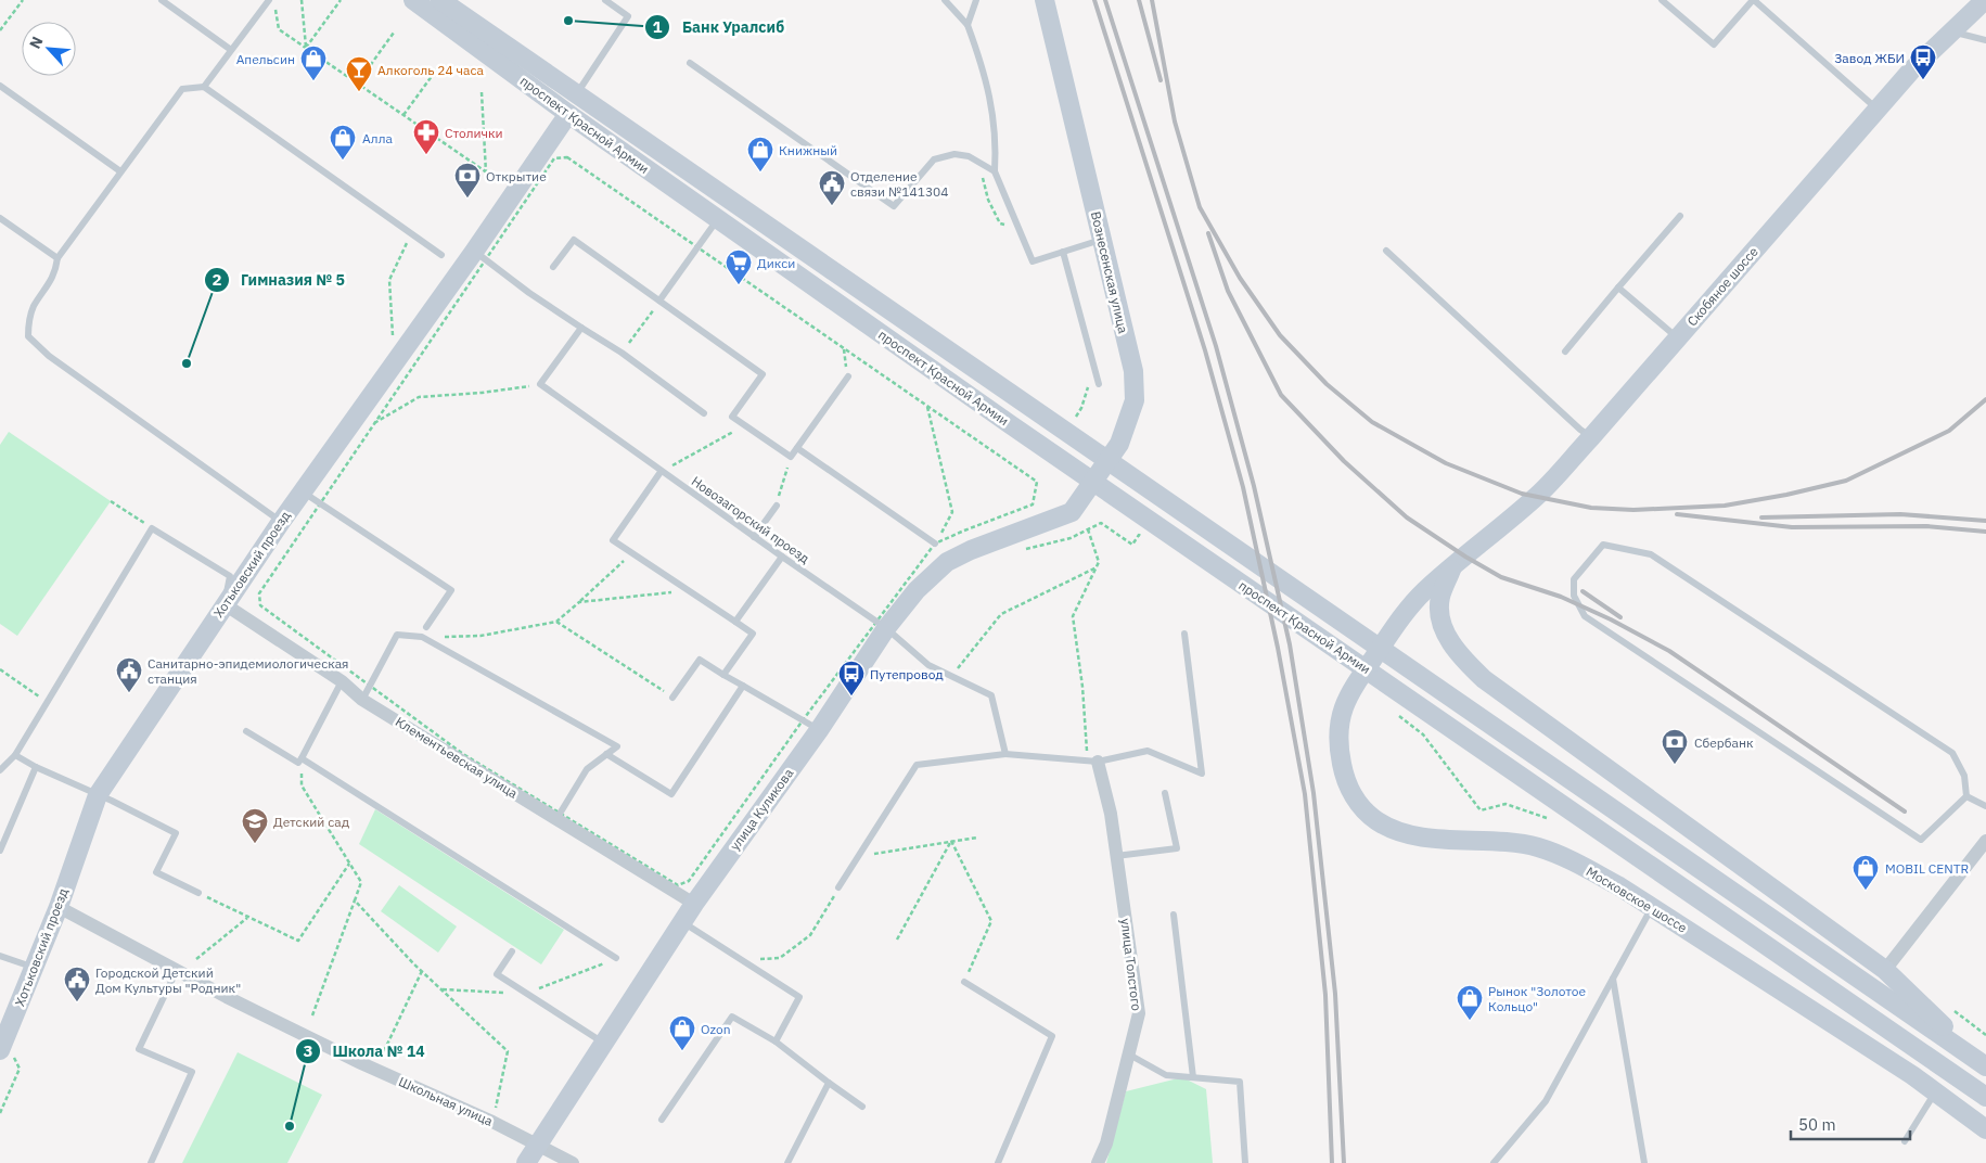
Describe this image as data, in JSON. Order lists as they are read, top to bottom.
{
  "streets": {
    "main road": [
      "проспект Красной Армии",
      "Вознесенская улица",
      "Скобяное шоссе",
      "Хотьковский проезд",
      "улица Куликова",
      "Московское шоссе"
    ],
    "street": ["Клементьевская улица", "улица Толстого", "Школьная улица"],
    "lane": ["Новозагорский проезд"]
  },
  "crossings": [
    ["проспект Красной Армии", "Хотьковский проезд"],
    ["Вознесенская улица", "улица Куликова"],
    ["Скобяное шоссе", "Московское шоссе"],
    ["Новозагорский проезд", "улица Куликова"],
    ["Хотьковский проезд", "Клементьевская улица"],
    ["Хотьковский проезд", "Школьная улица"],
    ["Клементьевская улица", "улица Куликова"],
    ["улица Куликова", "Школьная улица"]
  ],
  "places": {
    "other": ["Банк Уралсиб", "Гимназия № 5", "Школа № 14"],
    "bus stop": ["Завод ЖБИ", "Путепровод"],
    "shop": [
      "Апельсин",
      "Алла",
      "Книжный",
      "MOBIL CENTR",
      "Рынок \"Золотое Кольцо\"",
      "Ozon"
    ],
    "bar": ["Алкоголь 24 часа"],
    "pharmacy": ["Столички"],
    "bank": ["Открытие", "Сбербанк"],
    "public building": ["Отделение связи №141304", "Санитарно-эпидемиологическая станция", "Городской Детский Дом Культуры \"Родник\""],
    "supermarket": ["Дикси"],
    "school or university": ["Детский сад"]
  },
  "scale_bar": "50 m",
  "north": "top left"
}
